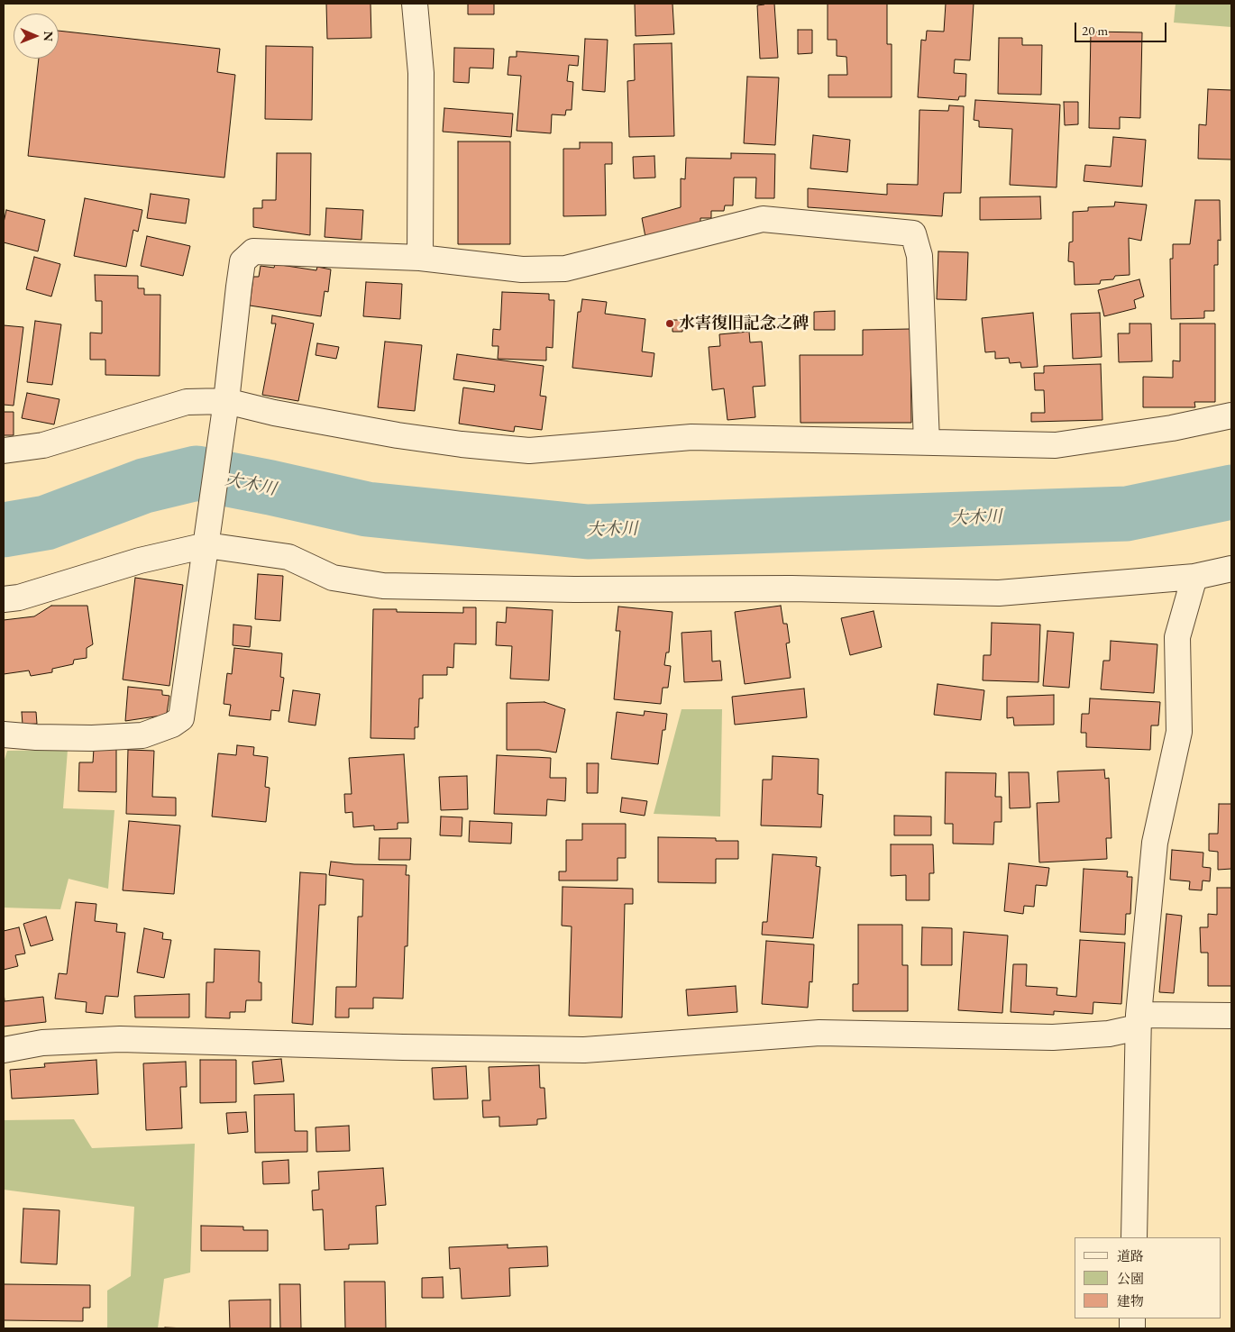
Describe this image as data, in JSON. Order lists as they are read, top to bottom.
{
  "water": ["大木川"],
  "places": ["水害復旧記念之碑"],
  "legend": ["道路", "公園", "建物"],
  "scale_bar": "20 m",
  "north": "right"
}
